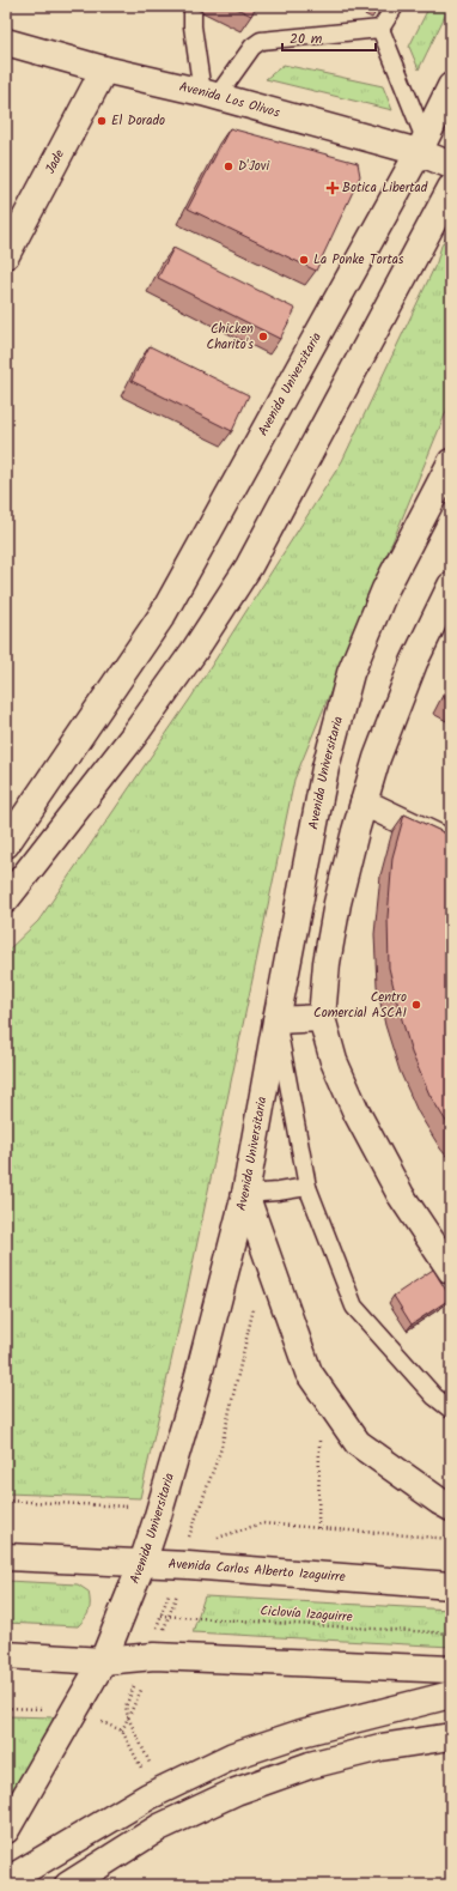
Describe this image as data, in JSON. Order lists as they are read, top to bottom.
{
  "streets": {
    "main road": [
      "Avenida Los Olivos",
      "Jade",
      "Avenida Universitaria",
      "Avenida Carlos Alberto Izaguirre"
    ],
    "path": ["Ciclovía Izaguirre"]
  },
  "crossings": [
    ["Avenida Los Olivos", "Jade"],
    ["Avenida Los Olivos", "Avenida Universitaria"],
    ["Avenida Universitaria", "Avenida Carlos Alberto Izaguirre"]
  ],
  "places": {
    "other": [
      "El Dorado",
      "D'Jovi",
      "La Ponke Tortas",
      "Chicken Charito's",
      "Centro Comercial ASCAI"
    ],
    "health": ["Botica Libertad"]
  },
  "scale_bar": "20 m"
}
